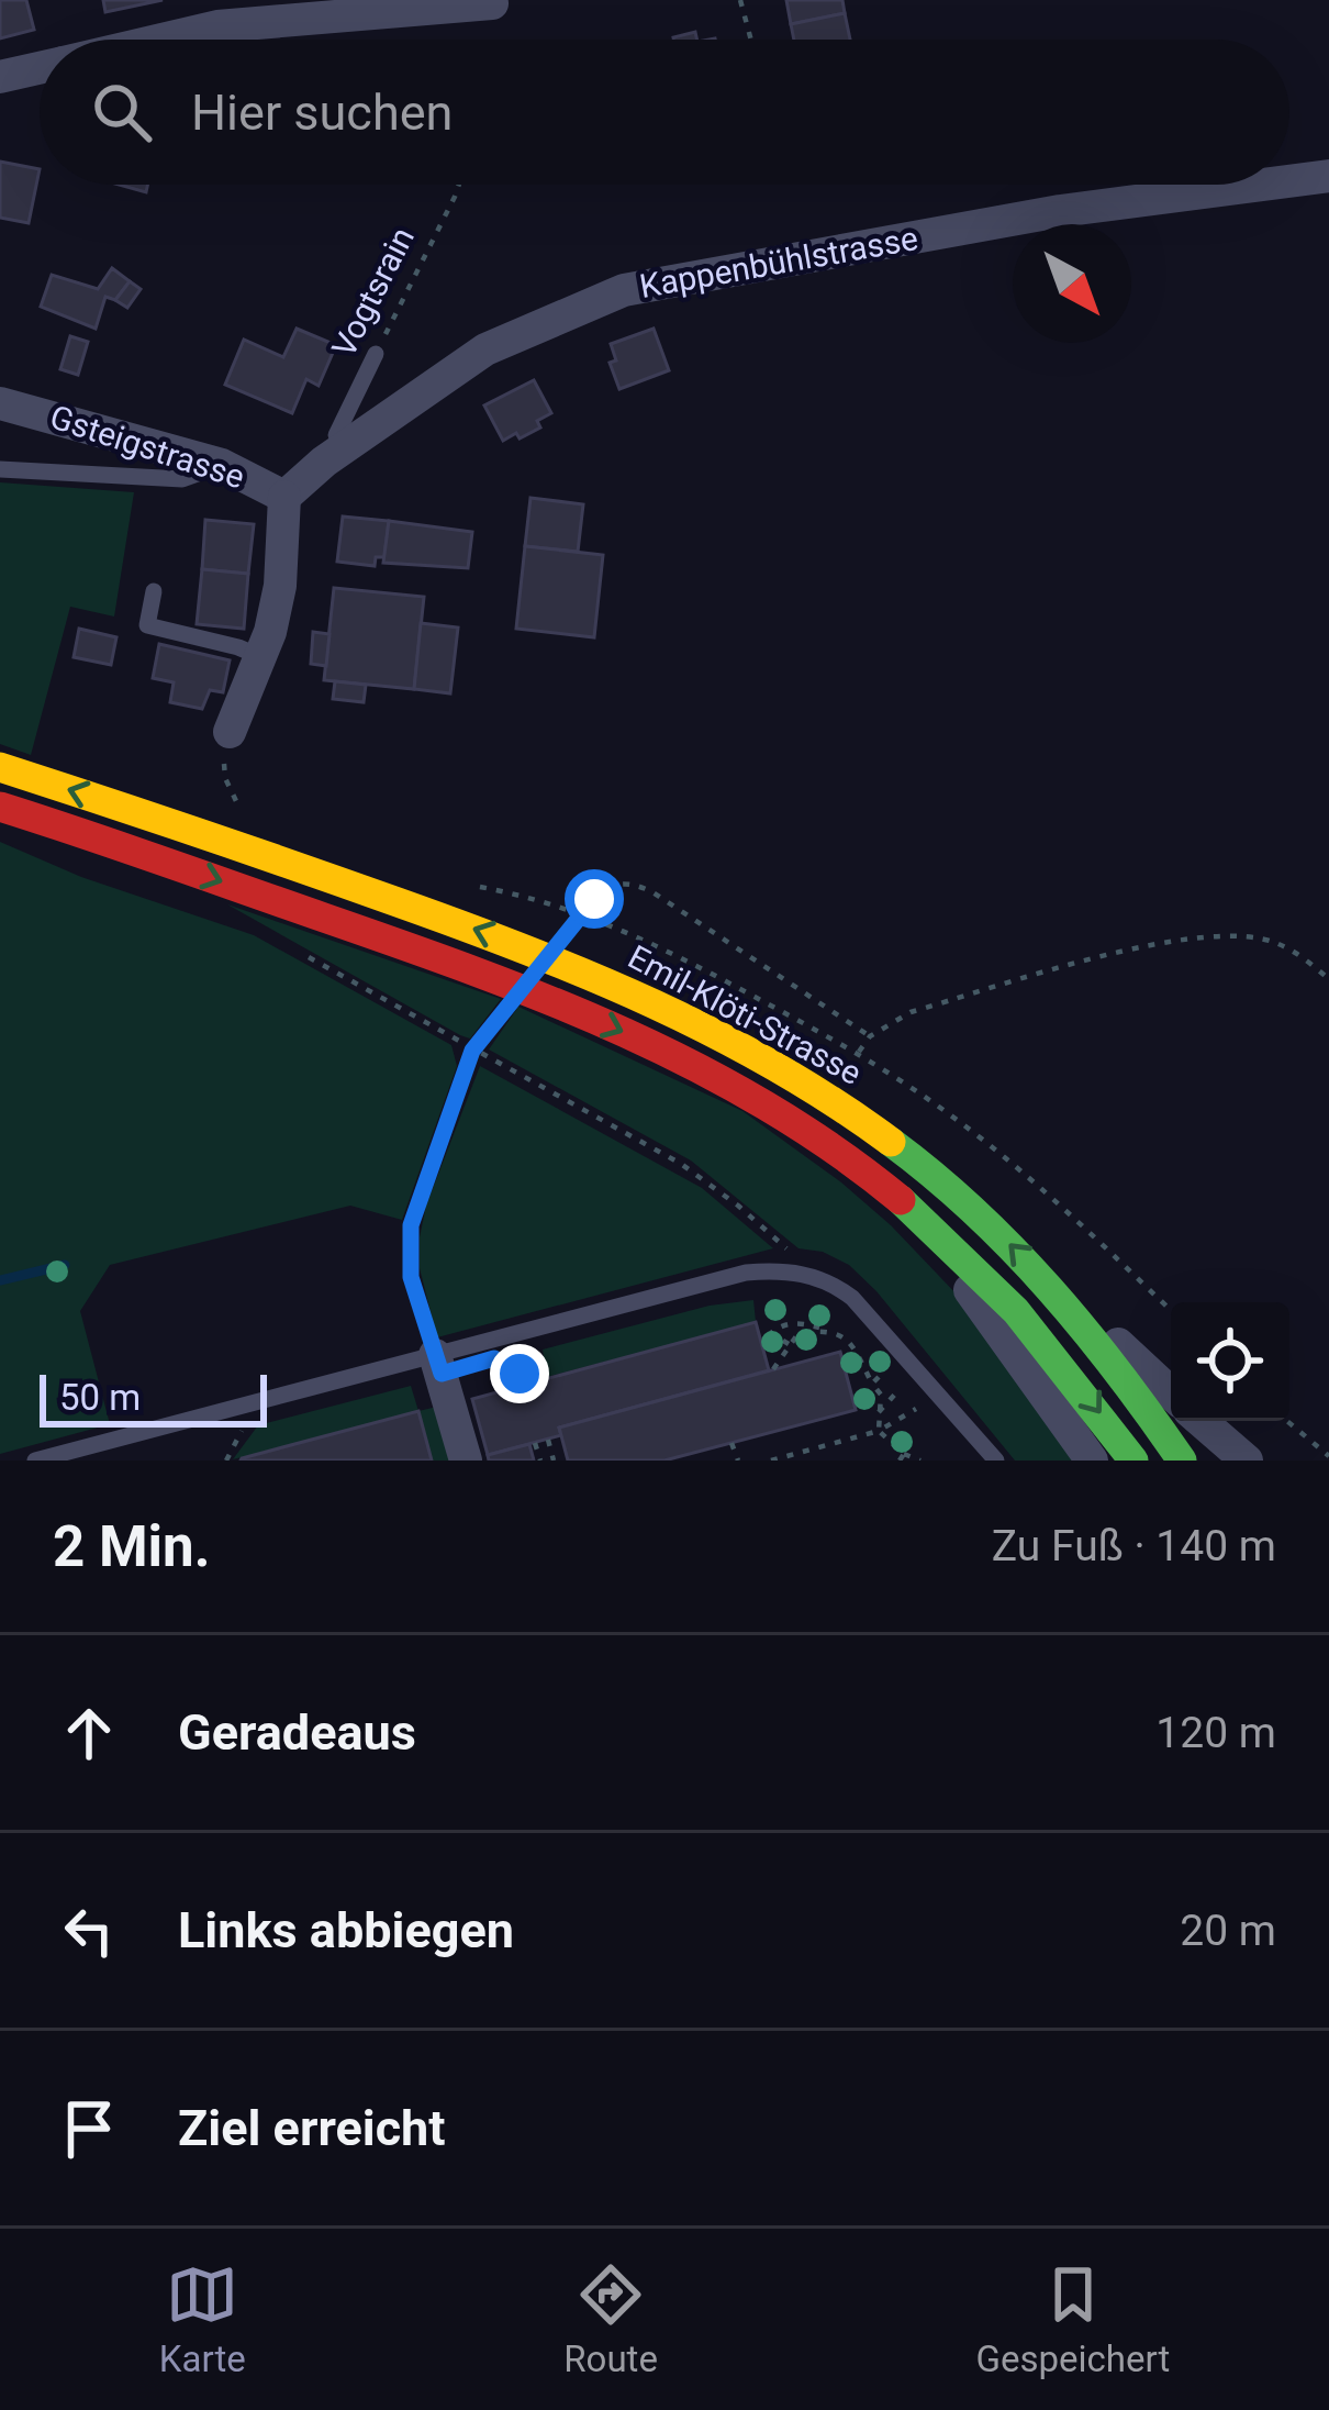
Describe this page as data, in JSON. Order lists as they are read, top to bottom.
{
  "streets": {
    "street": ["Kappenbühlstrasse", "Gsteigstrasse", "Emil-Klöti-Strasse"],
    "lane": ["Vogtsrain"]
  },
  "crossings": [
    ["Kappenbühlstrasse", "Vogtsrain"],
    ["Kappenbühlstrasse", "Gsteigstrasse"]
  ],
  "scale_bar": "50 m",
  "north": "bottom right",
  "page": {
    "search": "Hier suchen",
    "scale": "50 m",
    "heading": ["2 Min.", "Zu Fuß · 140 m"],
    "list": [
      ["Geradeaus", "120 m"],
      ["Links abbiegen", "20 m"],
      "Ziel erreicht"
    ],
    "nav": ["Karte", "Route", "Gespeichert"]
  }
}
